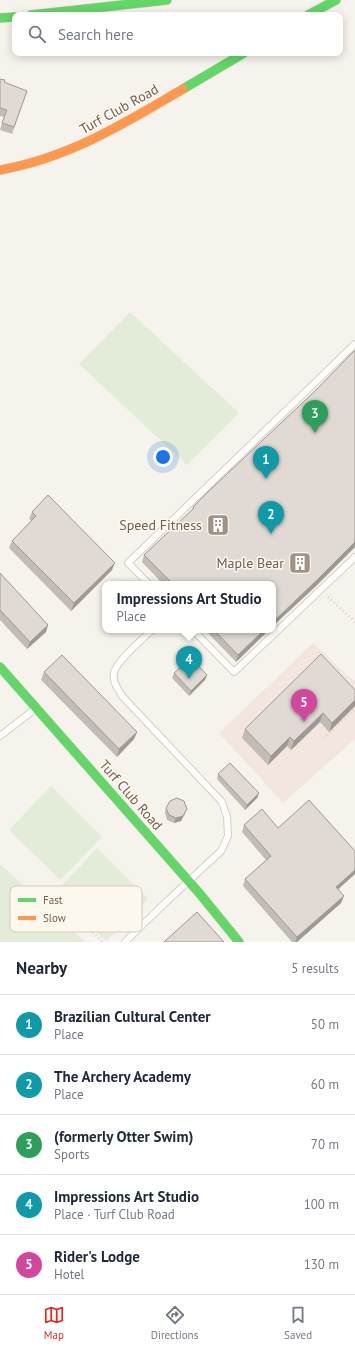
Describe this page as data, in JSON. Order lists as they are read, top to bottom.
{
  "streets": {
    "street": ["Turf Club Road"]
  },
  "places": {
    "building": ["Speed Fitness", "Maple Bear"]
  },
  "legend": ["Fast", "Slow"],
  "page": {
    "search": "Search here",
    "pins": [
      "3",
      "1",
      "2",
      "4",
      "5"
    ],
    "popup": ["Impressions Art Studio", "Place"],
    "heading": ["Nearby", "5 results"],
    "list": [
      {
        "mark": "1",
        "name": "Brazilian Cultural Center",
        "note": "Place",
        "value": "50 m"
      },
      {
        "mark": "2",
        "name": "The Archery Academy",
        "note": "Place",
        "value": "60 m"
      },
      {
        "mark": "3",
        "name": "(formerly Otter Swim)",
        "note": "Sports",
        "value": "70 m"
      },
      {
        "mark": "4",
        "name": "Impressions Art Studio",
        "note": "Place · Turf Club Road",
        "value": "100 m"
      },
      {
        "mark": "5",
        "name": "Rider's Lodge",
        "note": "Hotel",
        "value": "130 m"
      }
    ],
    "nav": ["Map", "Directions", "Saved"]
  }
}
